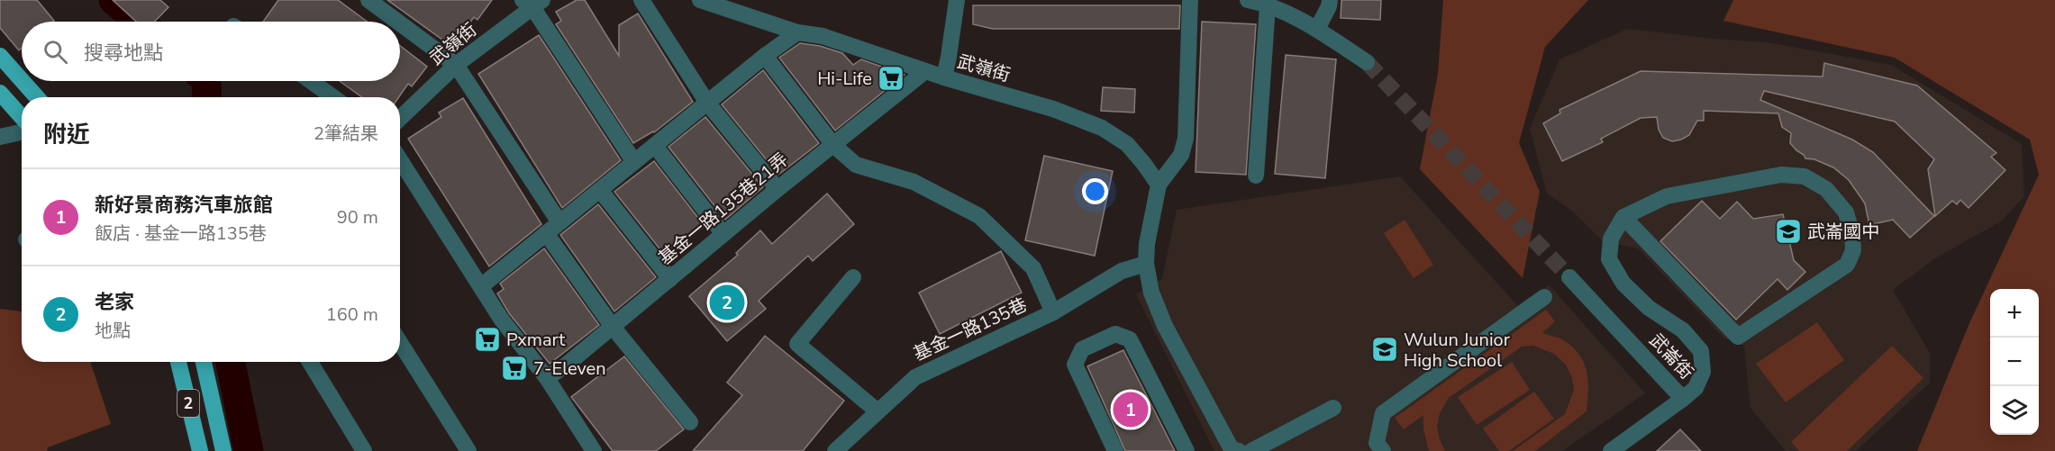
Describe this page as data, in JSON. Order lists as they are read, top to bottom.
{
  "streets": {
    "main road": ["2"],
    "street": [
      "武嶺街",
      "基金一路135巷21弄",
      "基金一路135巷",
      "武崙街"
    ]
  },
  "crossings": [
    ["武嶺街", "基金一路135巷21弄"]
  ],
  "places": {
    "supermarket": ["Hi-Life", "Pxmart", "7-Eleven"],
    "school or university": ["武崙國中", "Wulun Junior High School"]
  },
  "page": {
    "search": "搜尋地點",
    "heading": ["附近", "2筆結果"],
    "list": [
      {
        "mark": "1",
        "name": "新好景商務汽車旅館",
        "note": "飯店 · 基金一路135巷",
        "value": "90 m"
      },
      {
        "mark": "2",
        "name": "老家",
        "note": "地點",
        "value": "160 m"
      }
    ],
    "pins": ["2", "1"],
    "map_buttons": ["+", "−"]
  }
}
